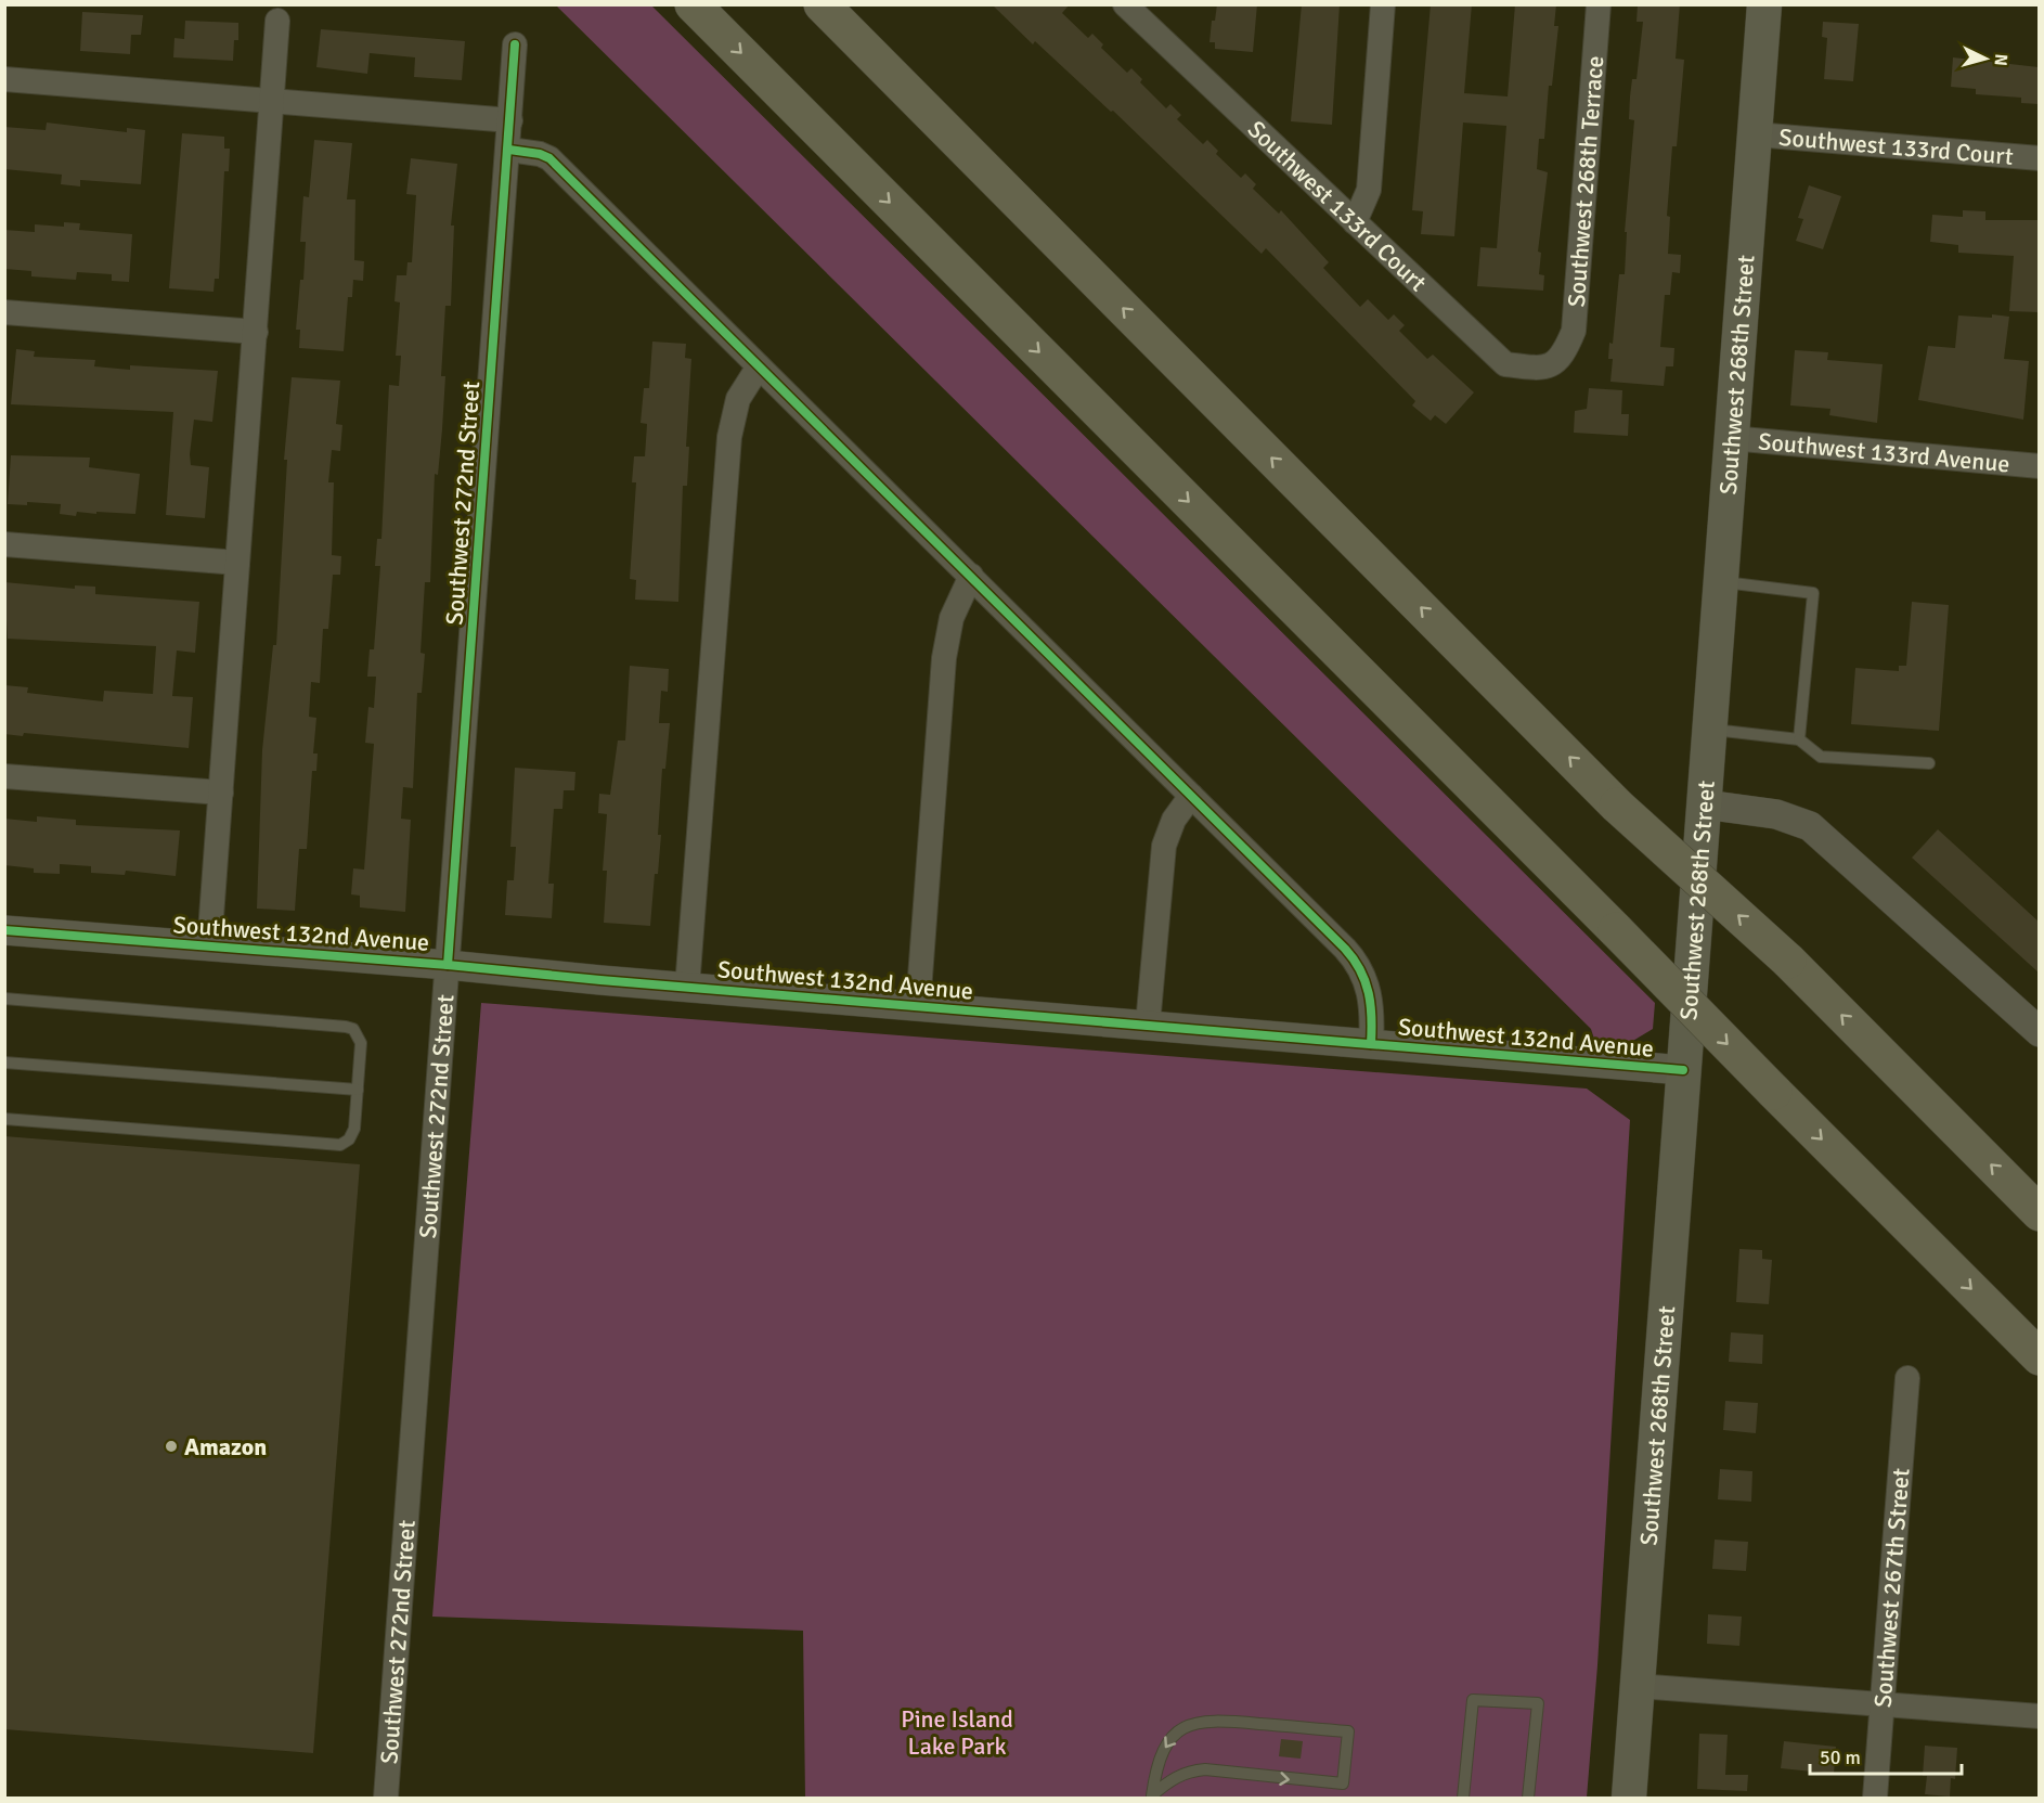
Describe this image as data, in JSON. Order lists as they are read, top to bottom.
{
  "streets": {
    "main road": ["Southwest 268th Street"],
    "street": [
      "Southwest 133rd Court",
      "Southwest 268th Terrace",
      "Southwest 133rd Avenue",
      "Southwest 272nd Street",
      "Southwest 132nd Avenue",
      "Southwest 267th Street"
    ]
  },
  "crossings": [
    ["Southwest 133rd Court", "Southwest 268th Terrace"],
    ["Southwest 133rd Court", "Southwest 268th Street"],
    ["Southwest 268th Street", "Southwest 133rd Avenue"],
    ["Southwest 268th Street", "Southwest 132nd Avenue"],
    ["Southwest 272nd Street", "Southwest 132nd Avenue"]
  ],
  "parks": ["Pine Island Lake Park"],
  "places": ["Amazon"],
  "scale_bar": "50 m",
  "north": "right"
}
